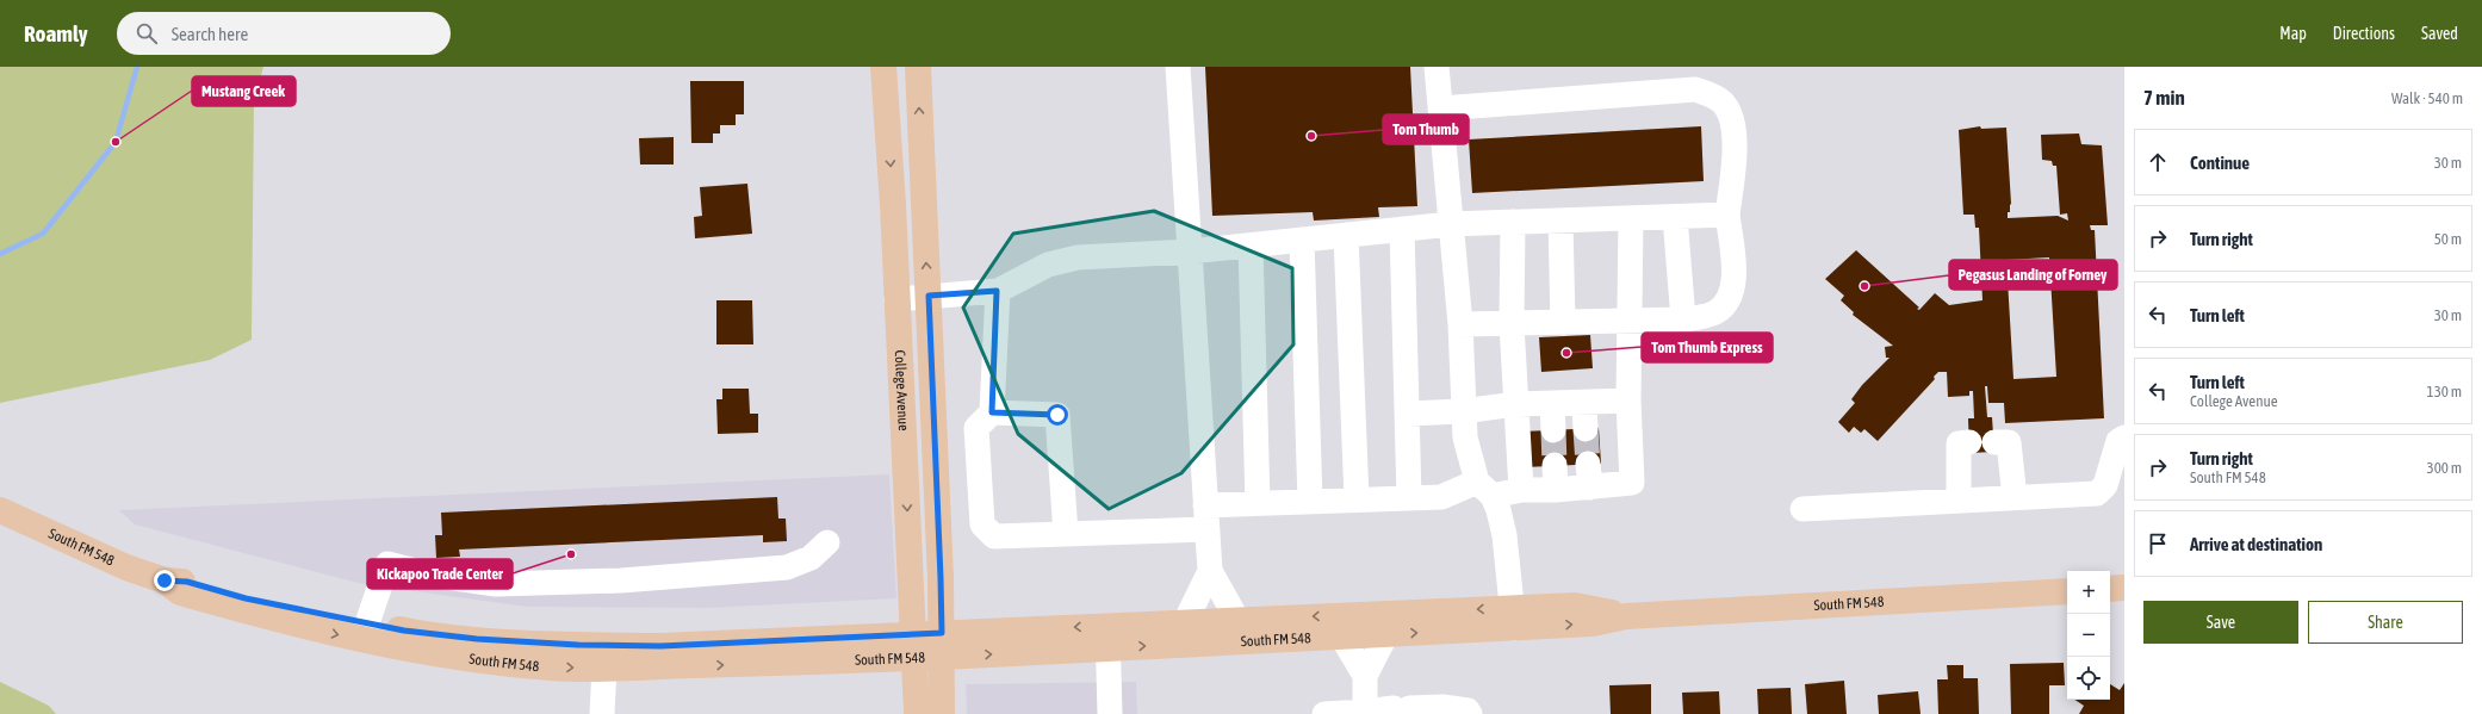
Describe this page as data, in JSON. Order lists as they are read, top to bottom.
{
  "streets": {
    "main road": ["College Avenue", "South FM 548"]
  },
  "crossings": [
    ["College Avenue", "South FM 548"]
  ],
  "places": [
    "Tom Thumb",
    "Mustang Creek",
    "Pegasus Landing of Forney",
    "Tom Thumb Express",
    "Kickapoo Trade Center"
  ],
  "page": {
    "header": "Roamly",
    "search": "Search here",
    "nav": ["Map", "Directions", "Saved"],
    "heading": ["7 min", "Walk · 540 m"],
    "list": [
      ["Continue", "30 m"],
      ["Turn right", "50 m"],
      ["Turn left", "30 m"],
      ["Turn left", "College Avenue", "130 m"],
      ["Turn right", "South FM 548", "300 m"],
      "Arrive at destination"
    ],
    "map_buttons": ["+", "−"],
    "buttons": ["Save", "Share"]
  }
}
